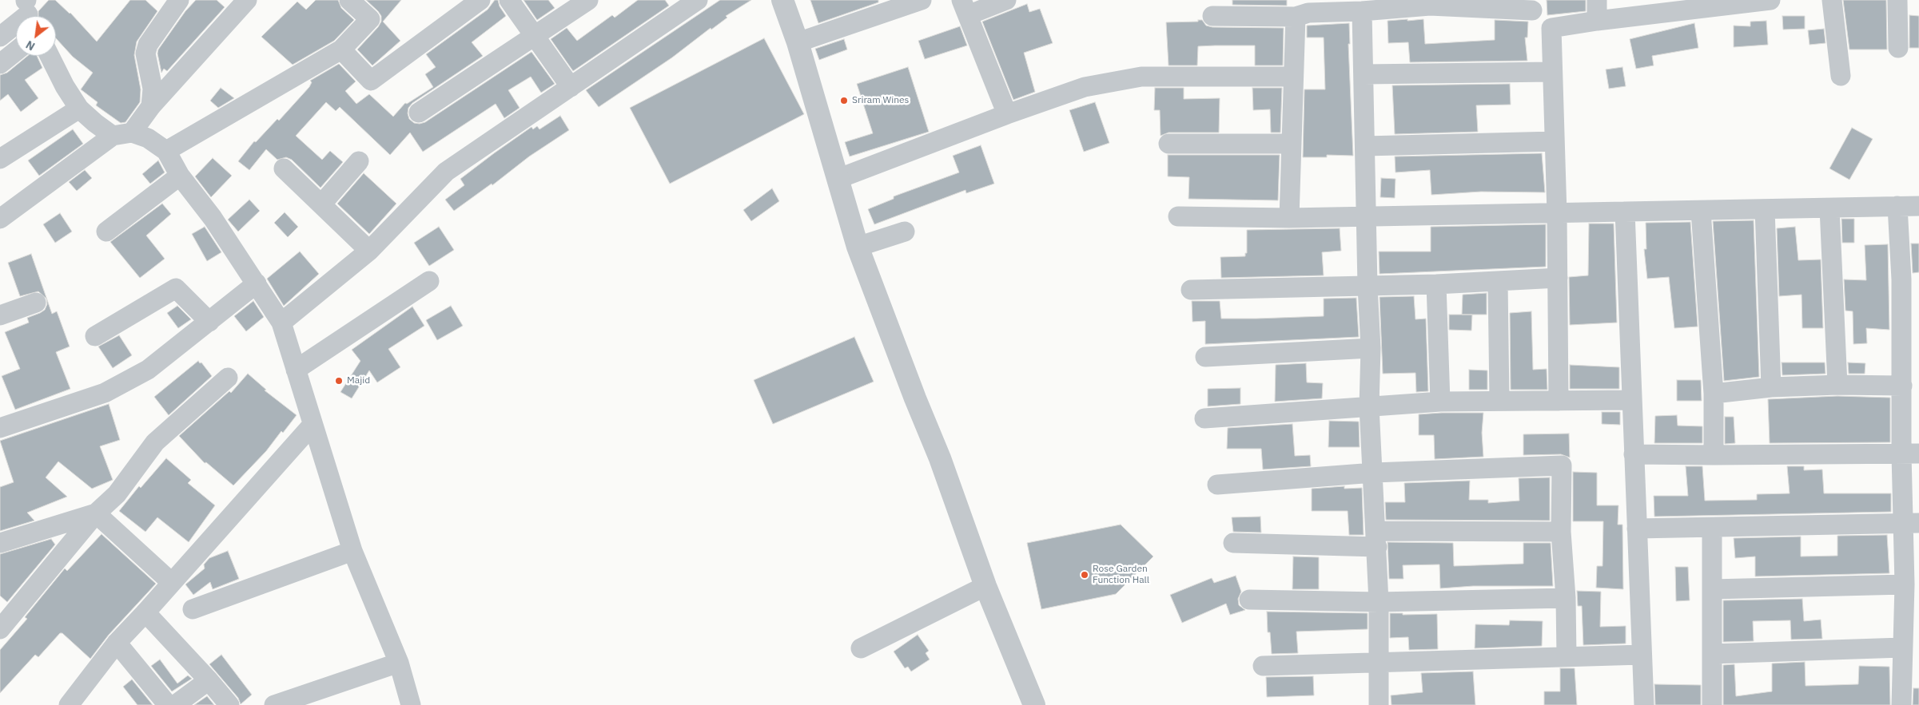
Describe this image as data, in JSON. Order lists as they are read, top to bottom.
{
  "places": ["Sriram Wines", "Majid", "Rose Garden Function Hall"],
  "north": "bottom left"
}
